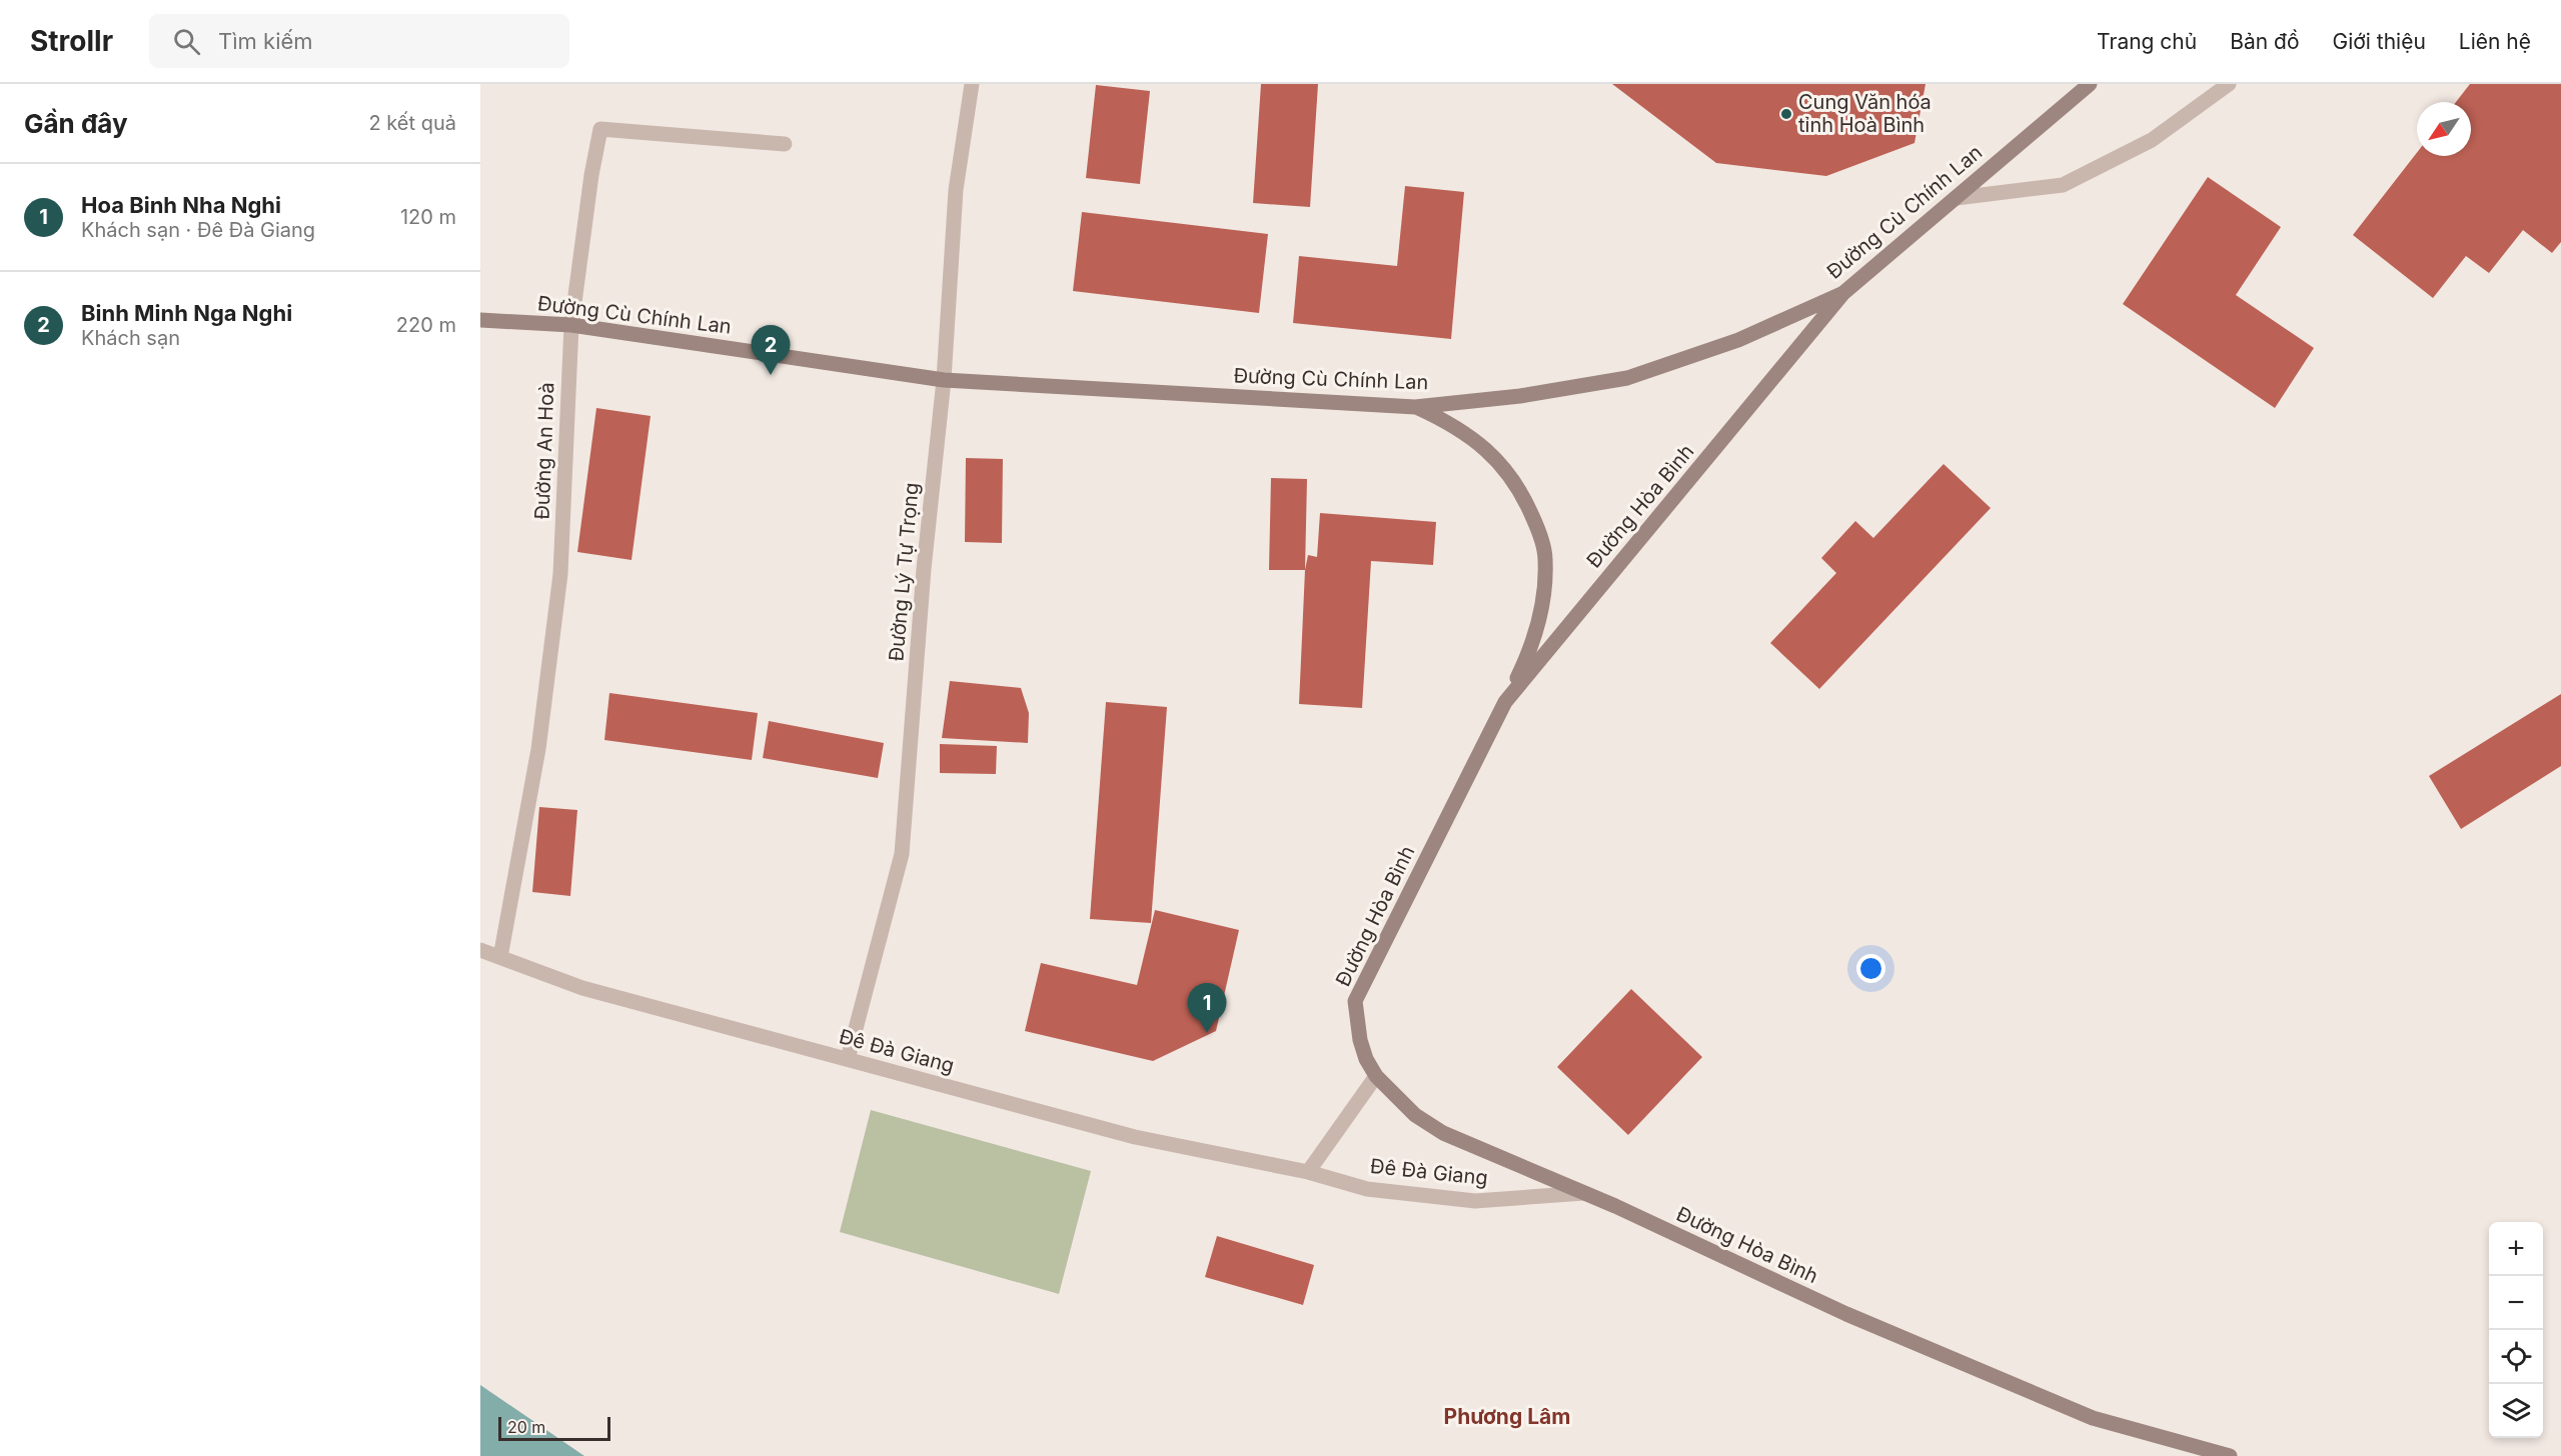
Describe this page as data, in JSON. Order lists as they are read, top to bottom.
{
  "streets": {
    "main road": ["Đường Cù Chính Lan", "Đường Hòa Bình"],
    "street": ["Đường An Hoà", "Đường Lý Tự Trọng", "Đê Đà Giang"]
  },
  "crossings": [
    ["Đường Cù Chính Lan", "Đường An Hoà"],
    ["Đường Cù Chính Lan", "Đường Hòa Bình"],
    ["Đường Cù Chính Lan", "Đường Lý Tự Trọng"],
    ["Đường An Hoà", "Đê Đà Giang"],
    ["Đường Hòa Bình", "Đê Đà Giang"],
    ["Đường Lý Tự Trọng", "Đê Đà Giang"]
  ],
  "districts": ["Phương Lâm"],
  "places": ["Cung Văn hóa tỉnh Hoà Bình"],
  "scale_bar": "20 m",
  "north": "bottom left",
  "page": {
    "header": "Strollr",
    "search": "Tìm kiếm",
    "nav": [
      "Trang chủ",
      "Bản đồ",
      "Giới thiệu",
      "Liên hệ"
    ],
    "heading": ["Gần đây", "2 kết quả"],
    "list": [
      {
        "mark": "1",
        "name": "Hoa Binh Nha Nghi",
        "note": "Khách sạn · Đê Đà Giang",
        "value": "120 m"
      },
      {
        "mark": "2",
        "name": "Binh Minh Nga Nghi",
        "note": "Khách sạn",
        "value": "220 m"
      }
    ],
    "pins": ["2", "1"],
    "map_buttons": ["+", "−"],
    "scale": "20 m"
  }
}
